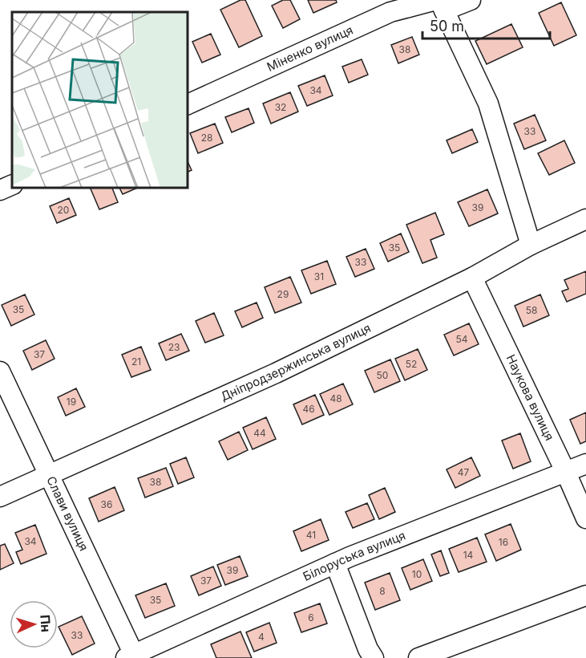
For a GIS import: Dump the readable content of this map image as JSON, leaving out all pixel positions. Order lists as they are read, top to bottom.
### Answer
{
  "streets": {
    "street": [
      "Міненко вулиця",
      "Дніпродзержинська вулиця",
      "Наукова вулиця",
      "Слави вулиця",
      "Білоруська вулиця"
    ]
  },
  "crossings": [
    ["Дніпродзержинська вулиця", "Наукова вулиця"],
    ["Дніпродзержинська вулиця", "Слави вулиця"],
    ["Наукова вулиця", "Білоруська вулиця"],
    ["Слави вулиця", "Білоруська вулиця"]
  ],
  "house_numbers": [
    "38",
    "34",
    "32",
    "33",
    "28",
    "39",
    "20",
    "35",
    "33",
    "31",
    "29",
    "35",
    "58",
    "54",
    "23",
    "37",
    "21",
    "52",
    "50",
    "48",
    "19",
    "46",
    "44",
    "47",
    "38",
    "36",
    "41",
    "34",
    "16",
    "14",
    "39",
    "10",
    "37",
    "8",
    "35",
    "6",
    "33",
    "4"
  ],
  "scale_bar": "50 m",
  "north": "right"
}
